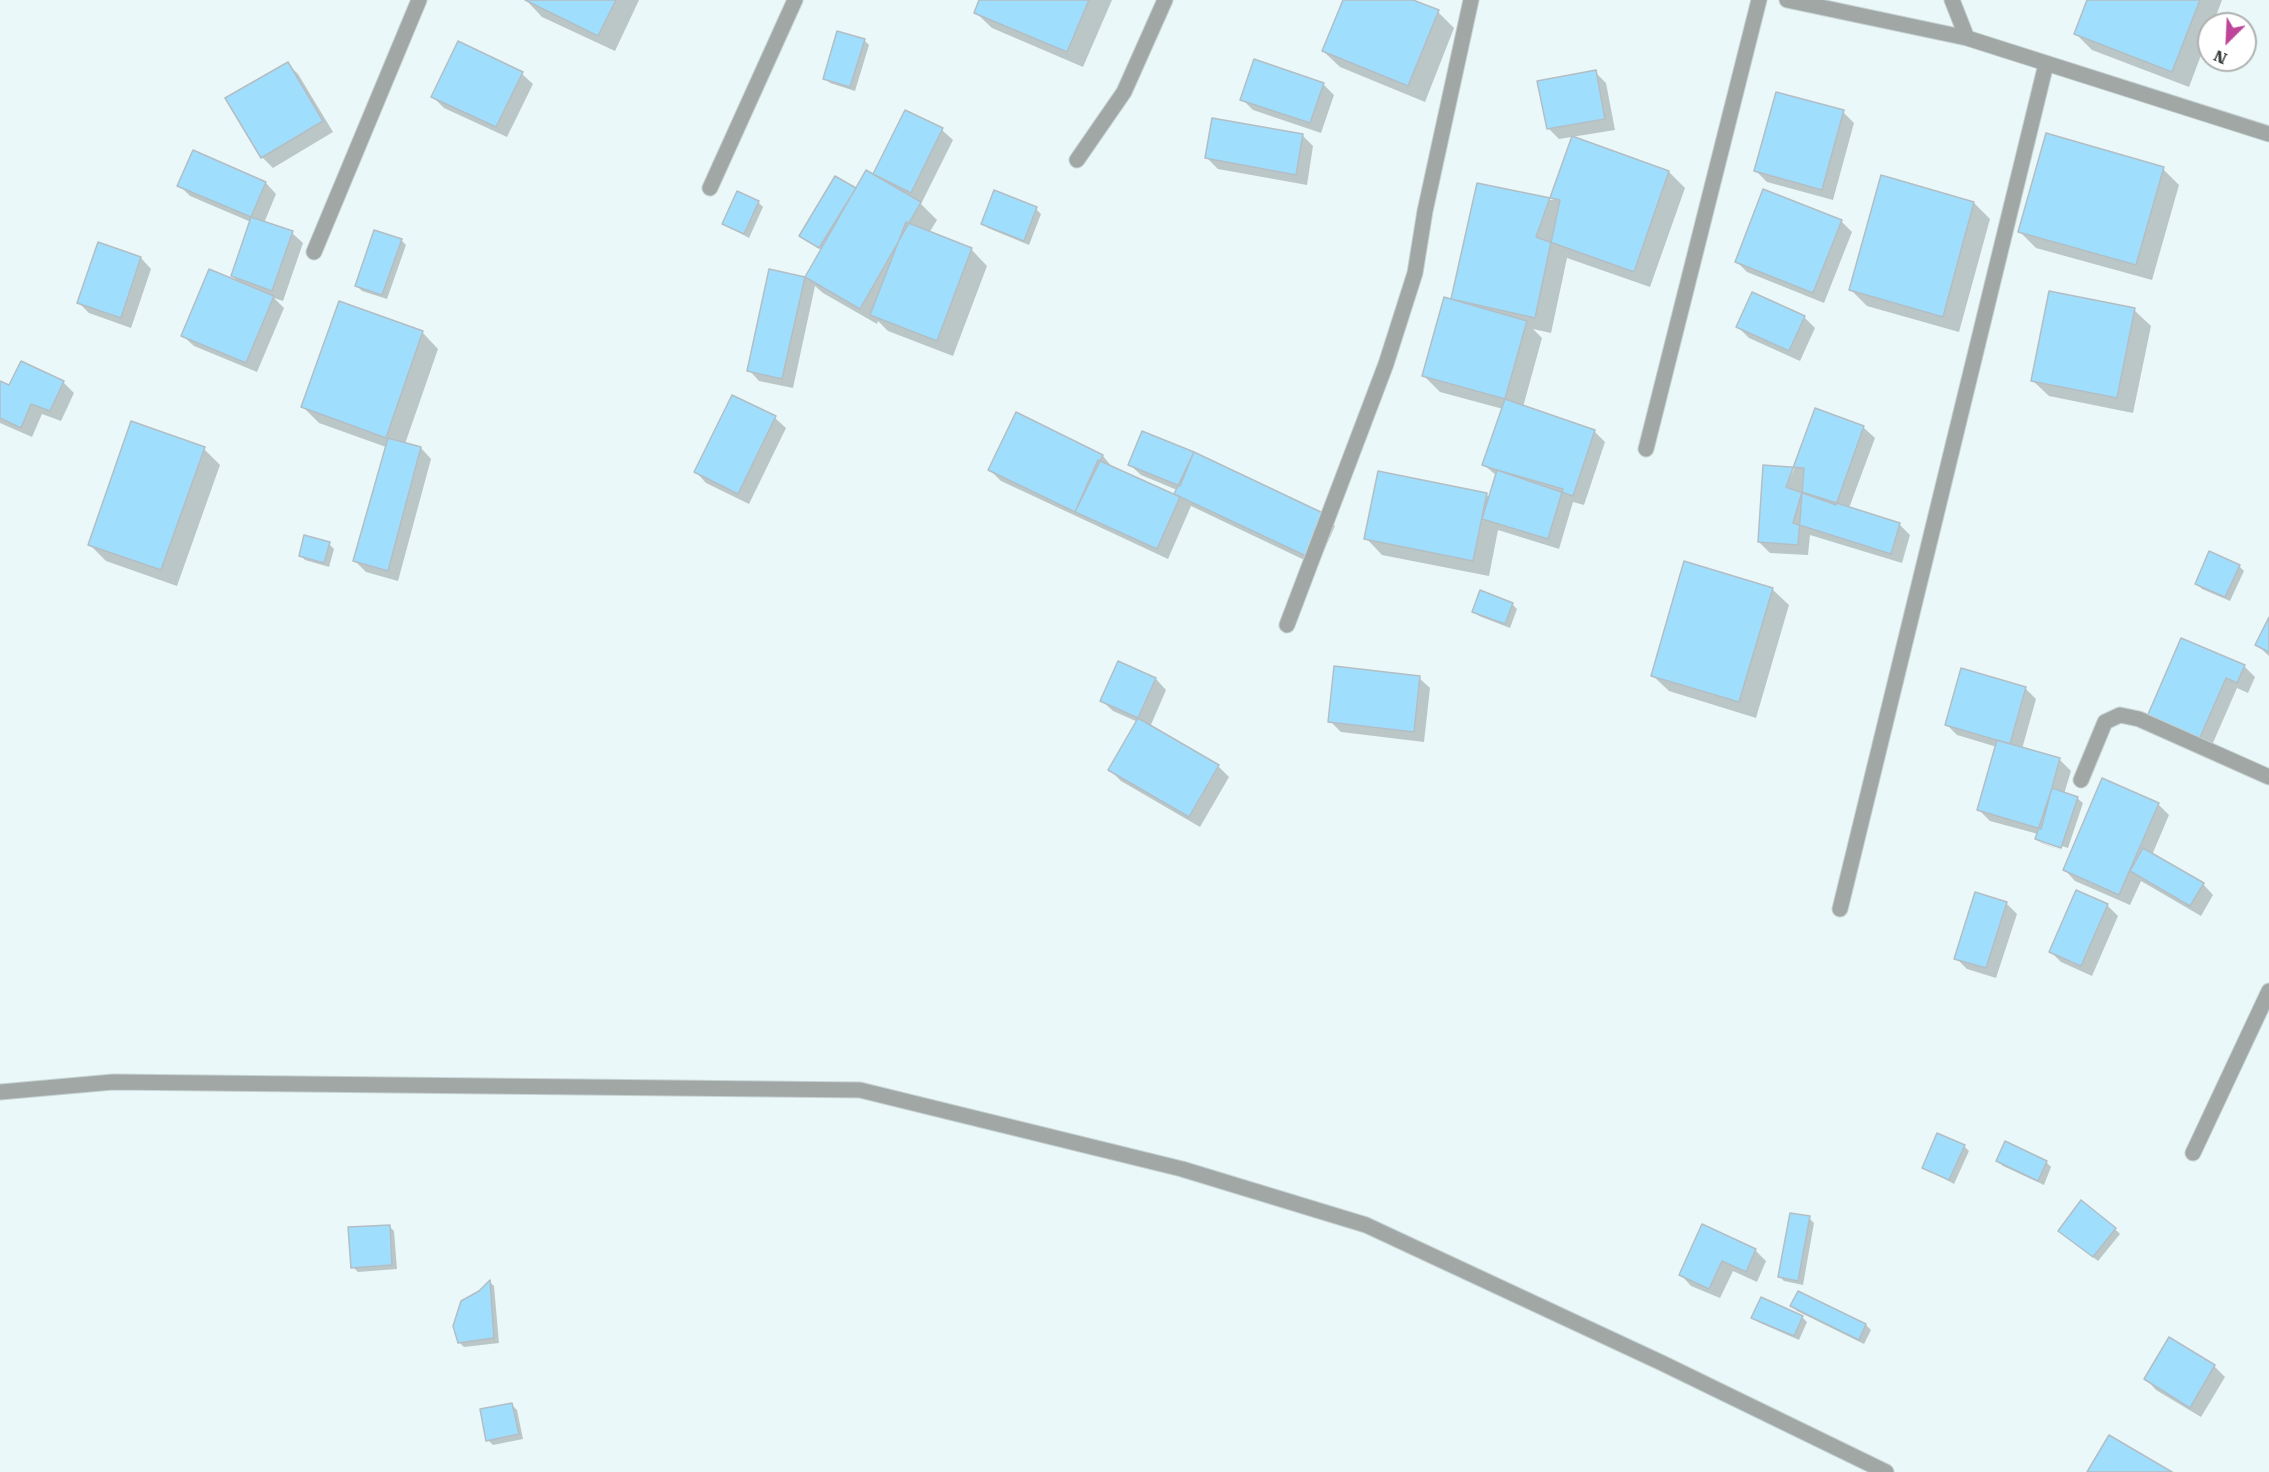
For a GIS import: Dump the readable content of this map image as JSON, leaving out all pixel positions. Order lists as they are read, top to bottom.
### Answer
{
  "north": "bottom left"
}
